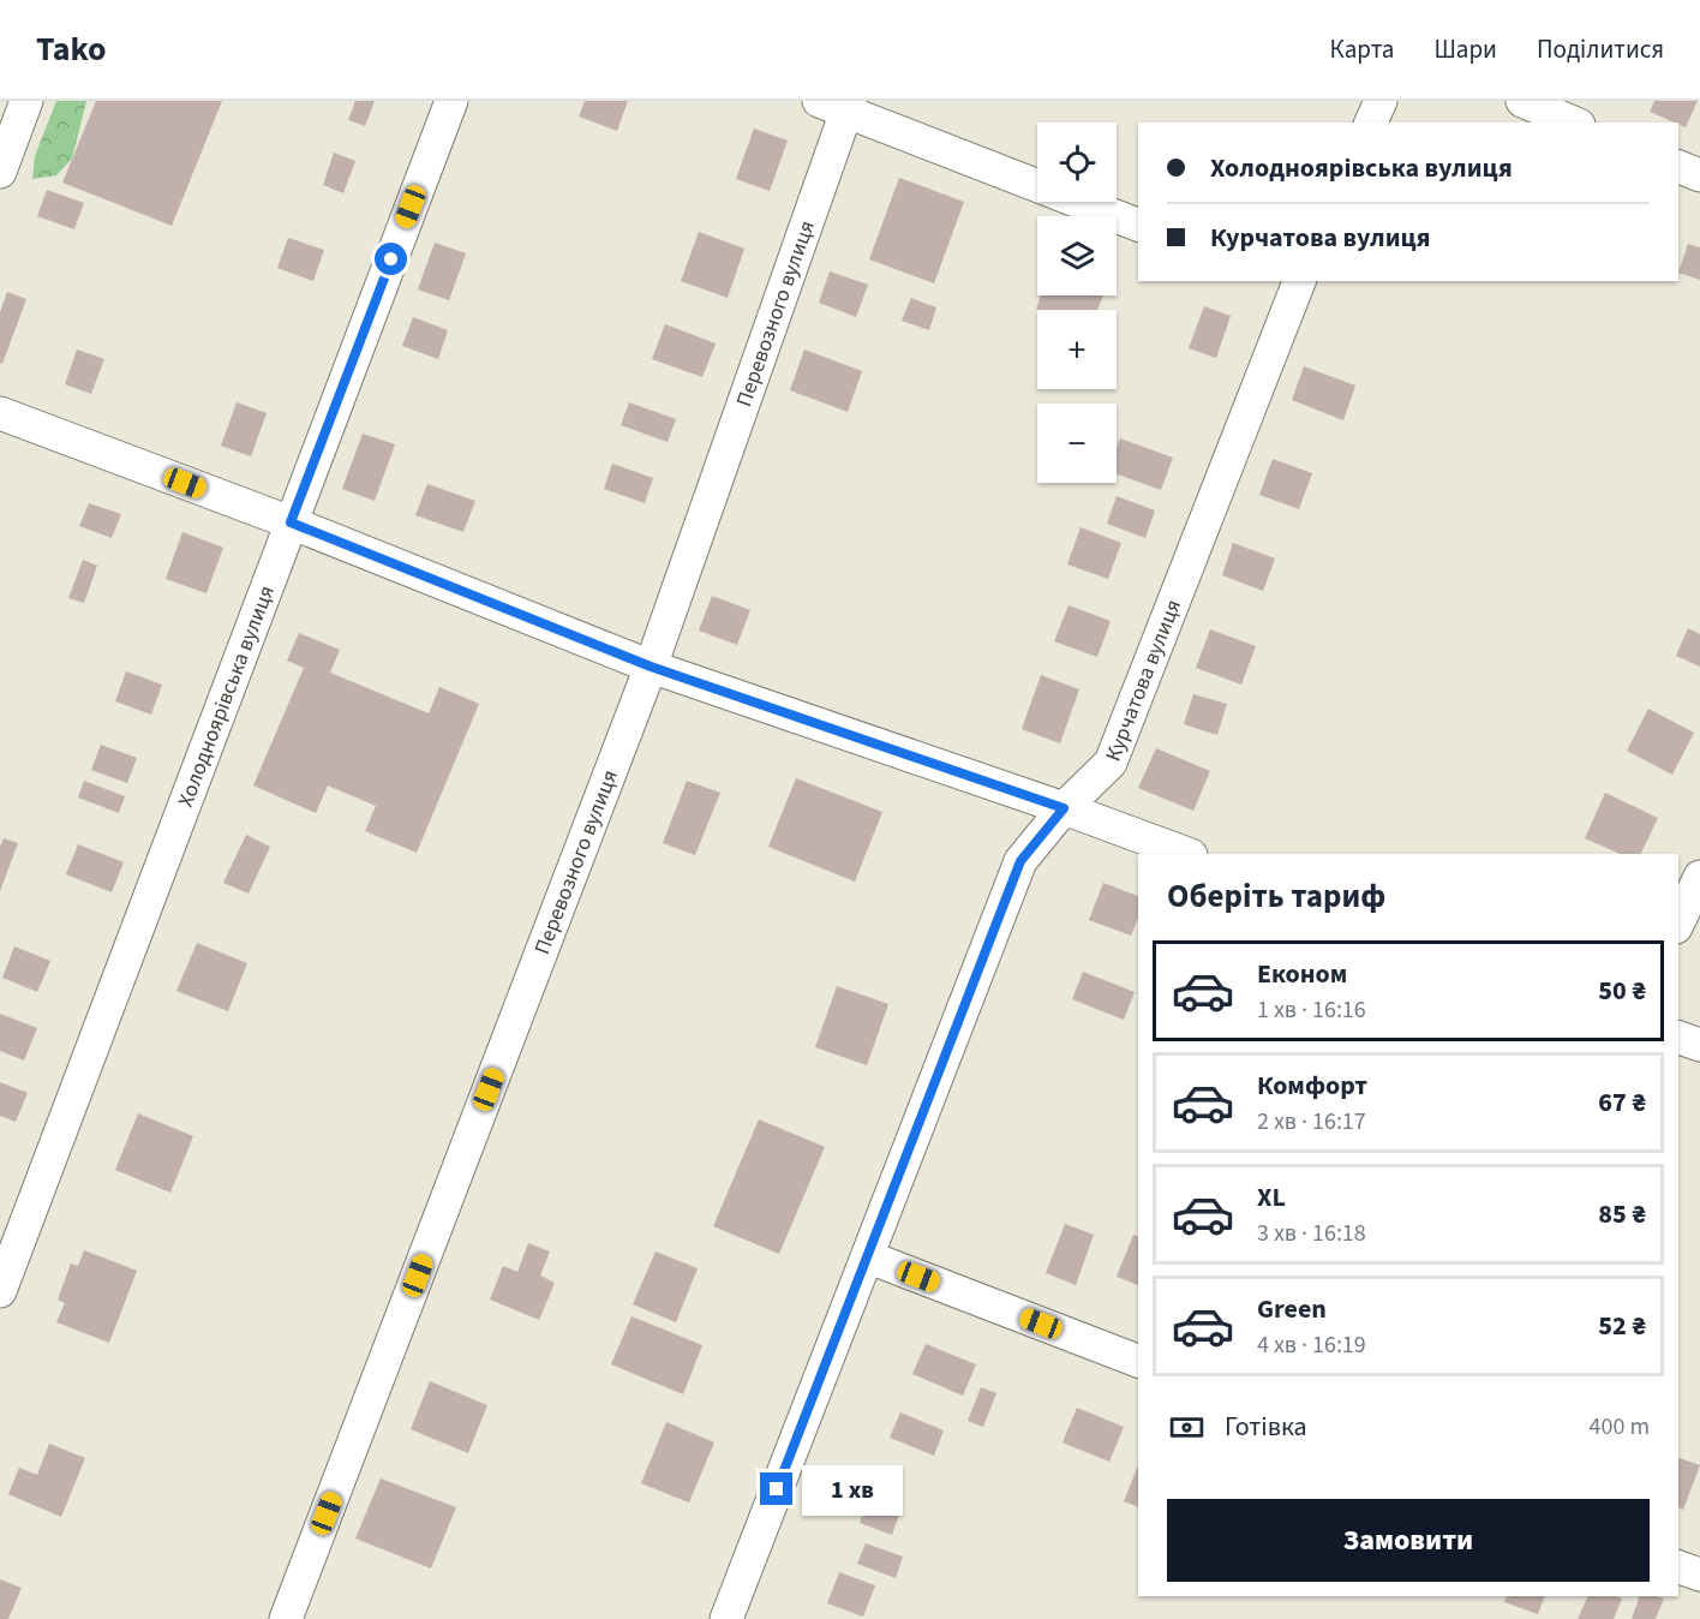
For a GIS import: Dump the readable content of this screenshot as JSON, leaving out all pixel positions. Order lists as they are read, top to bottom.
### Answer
{
  "streets": {
    "street": ["Перевозного вулиця", "Курчатова вулиця", "Холодноярівська вулиця"]
  },
  "page": {
    "header": "Tako",
    "nav": ["Карта", "Шари", "Поділитися"],
    "map_buttons": ["+", "−"],
    "banner": ["Холодноярівська вулиця", "Курчатова вулиця"],
    "heading": "Оберіть тариф",
    "list": [
      {
        "name": "Економ",
        "note": "1 хв · 16:16",
        "value": "50 ₴"
      },
      {
        "name": "Комфорт",
        "note": "2 хв · 16:17",
        "value": "67 ₴"
      },
      {
        "name": "XL",
        "note": "3 хв · 16:18",
        "value": "85 ₴"
      },
      {
        "name": "Green",
        "note": "4 хв · 16:19",
        "value": "52 ₴"
      }
    ],
    "pay": ["Готівка", "400 m"],
    "bubble": "1 хв",
    "buttons": "Замовити"
  }
}
